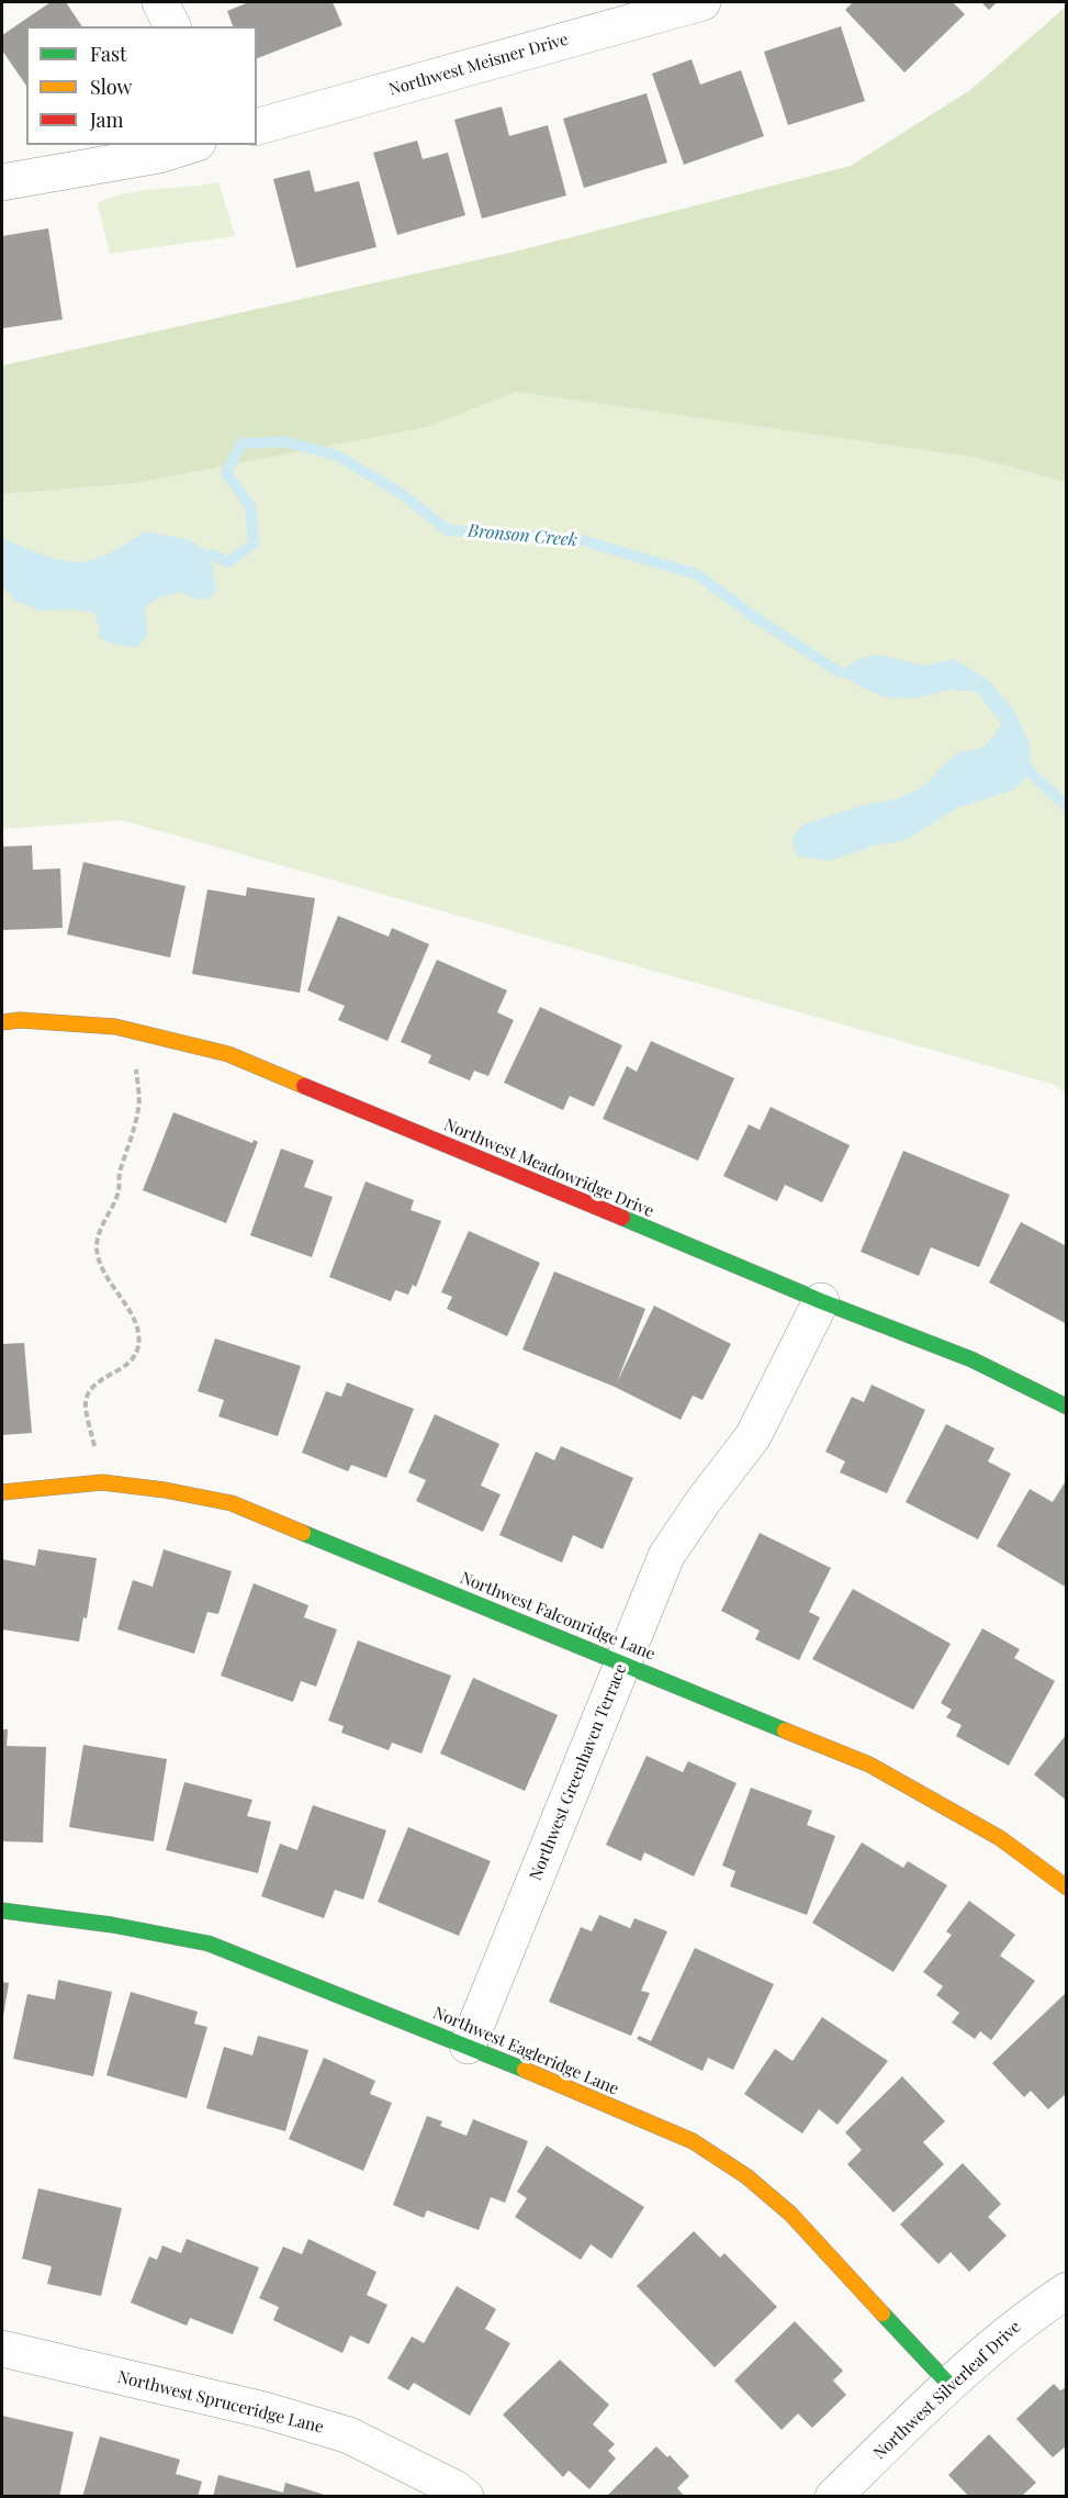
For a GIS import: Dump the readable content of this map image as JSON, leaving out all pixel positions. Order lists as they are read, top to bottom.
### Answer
{
  "streets": {
    "street": [
      "Northwest Meisner Drive",
      "Northwest Meadowridge Drive",
      "Northwest Falconridge Lane",
      "Northwest Greenhaven Terrace",
      "Northwest Eagleridge Lane",
      "Northwest Silverleaf Drive",
      "Northwest Spruceridge Lane"
    ]
  },
  "crossings": [
    ["Northwest Meadowridge Drive", "Northwest Greenhaven Terrace"],
    ["Northwest Falconridge Lane", "Northwest Greenhaven Terrace"],
    ["Northwest Greenhaven Terrace", "Northwest Eagleridge Lane"],
    ["Northwest Eagleridge Lane", "Northwest Silverleaf Drive"]
  ],
  "water": ["Bronson Creek"],
  "legend": ["Fast", "Slow", "Jam"]
}
